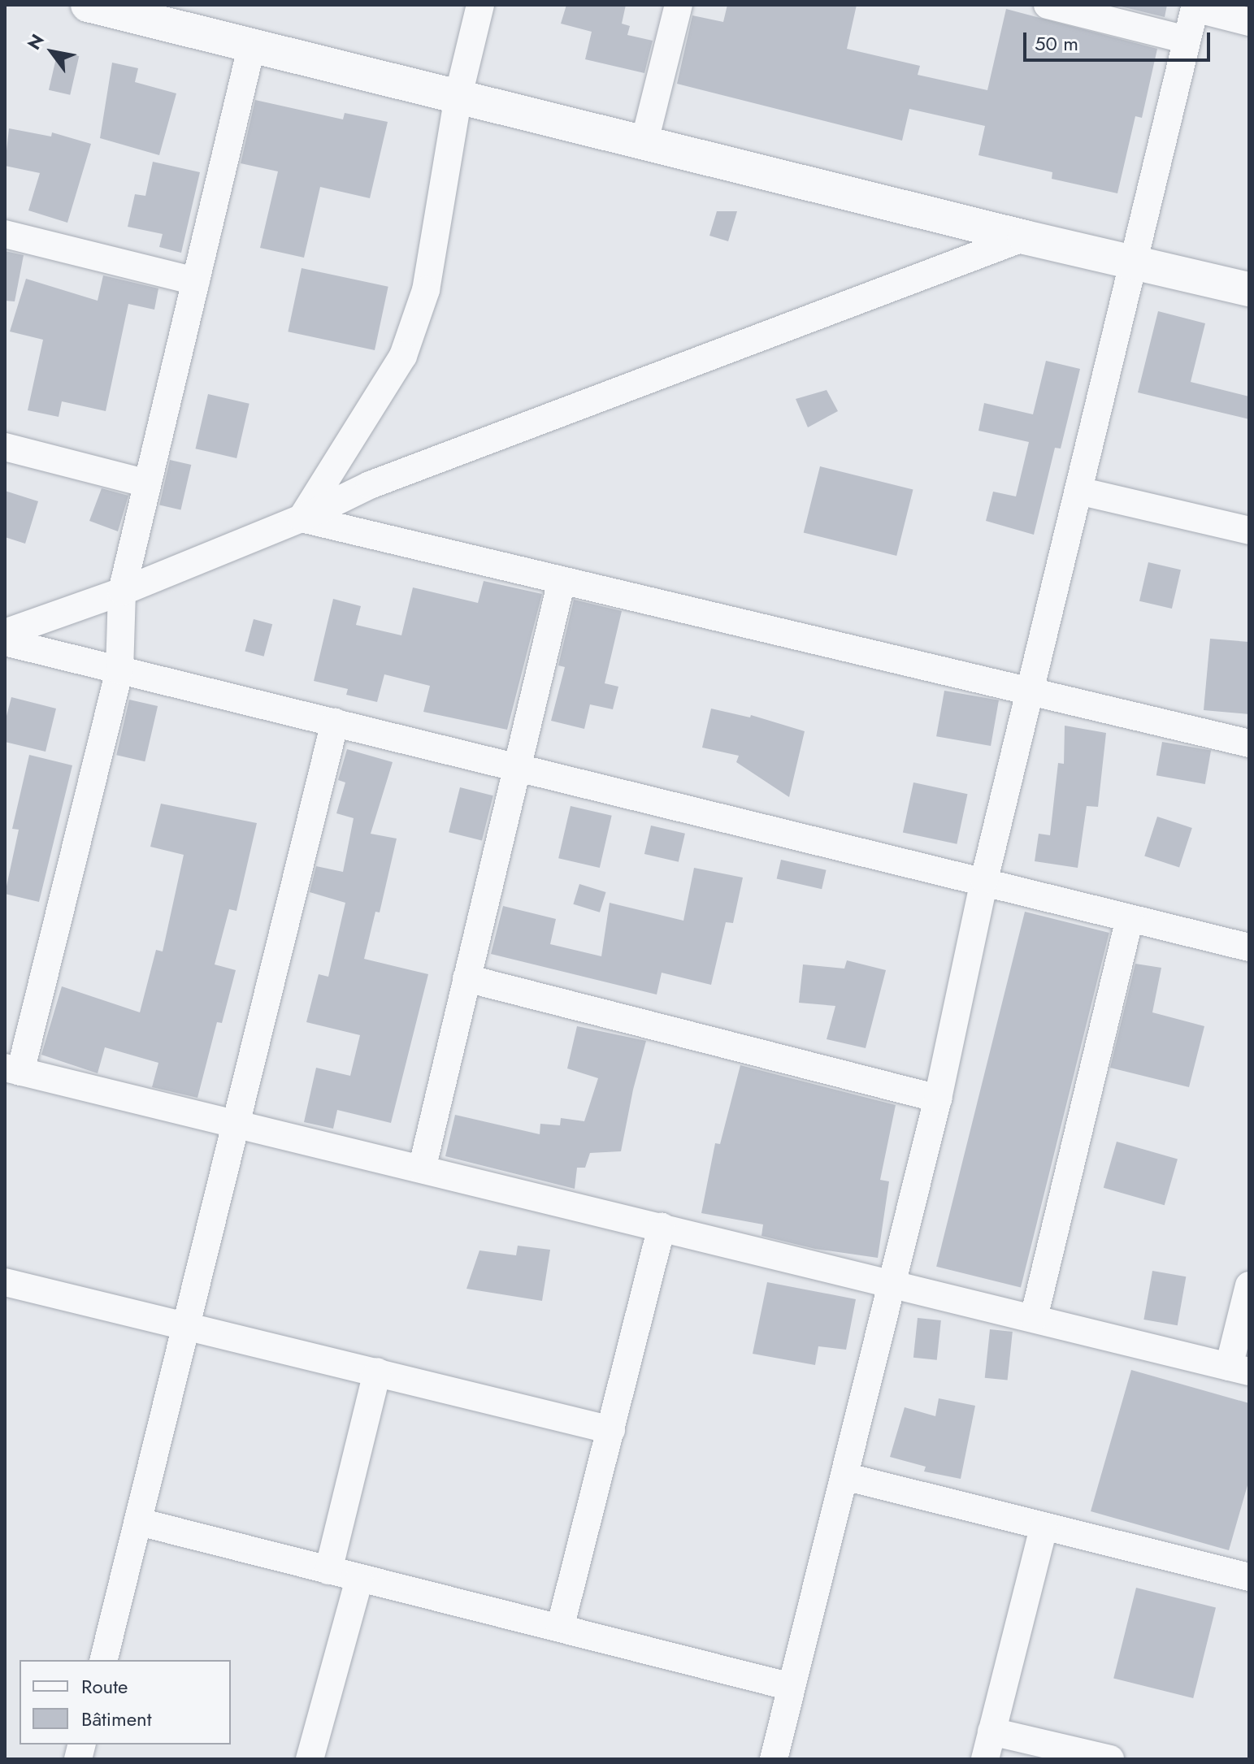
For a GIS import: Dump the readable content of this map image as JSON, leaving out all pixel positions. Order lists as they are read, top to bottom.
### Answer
{
  "legend": ["Route", "Bâtiment"],
  "scale_bar": "50 m",
  "north": "top left"
}
